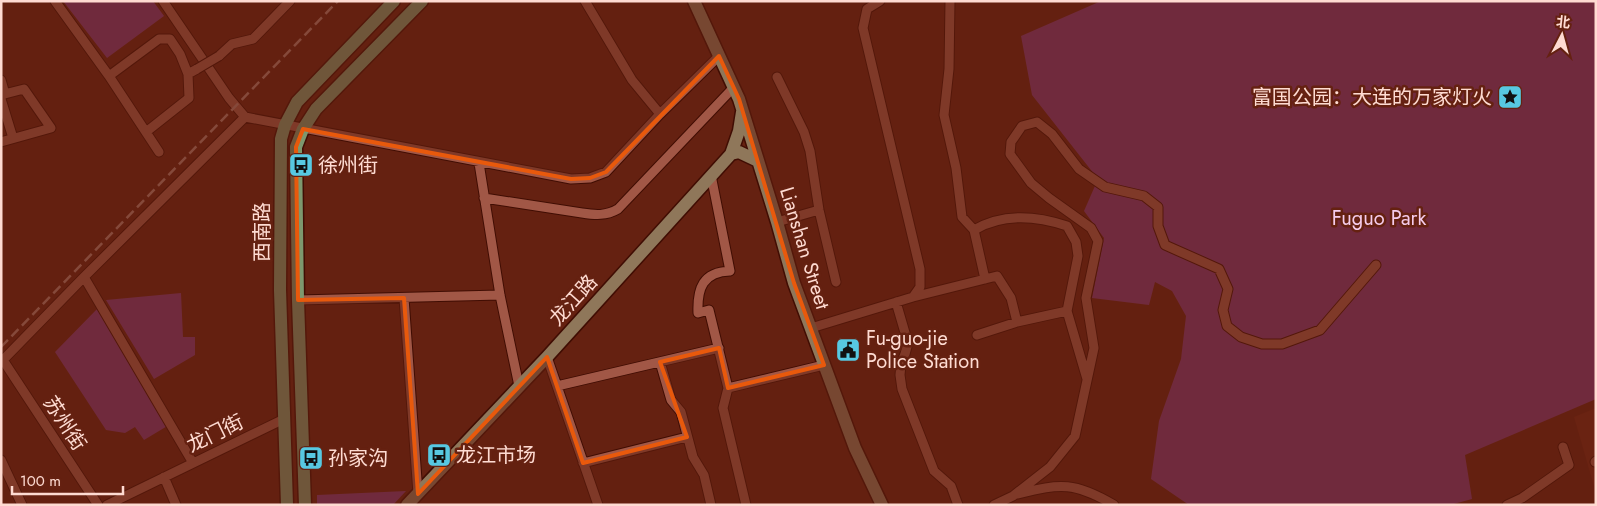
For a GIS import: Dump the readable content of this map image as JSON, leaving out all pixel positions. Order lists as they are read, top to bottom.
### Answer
{
  "streets": {
    "main road": ["西南路"],
    "street": [
      "Lianshan Street",
      "龙江路",
      "苏州街",
      "龙门街"
    ]
  },
  "crossings": [
    ["西南路", "龙门街"],
    ["Lianshan Street", "龙江路"]
  ],
  "parks": ["Fuguo Park"],
  "places": {
    "place": ["富国公园：大连的万家灯火"],
    "bus stop": ["徐州街", "龙江市场", "孙家沟"],
    "public building": ["Fu-guo-jie Police Station"]
  },
  "scale_bar": "100 m",
  "north": "top"
}
